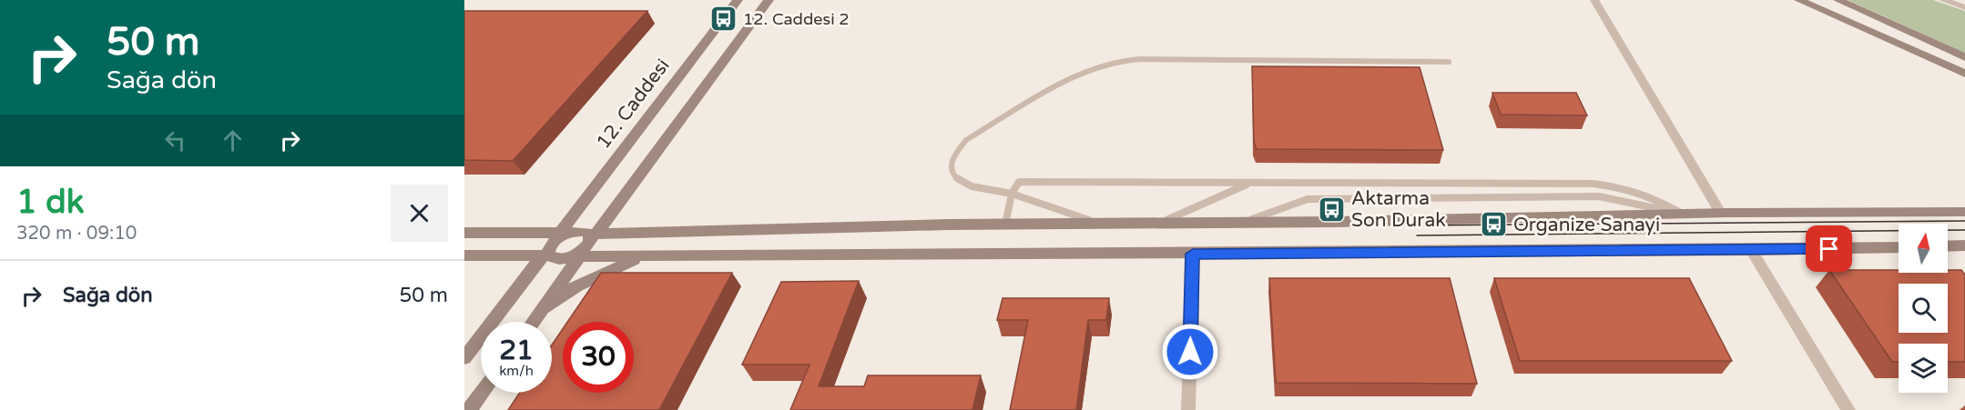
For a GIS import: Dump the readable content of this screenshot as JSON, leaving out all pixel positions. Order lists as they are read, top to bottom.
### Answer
{
  "streets": {
    "main road": ["12. Caddesi"]
  },
  "places": {
    "bus stop": ["12. Caddesi 2", "Aktarma Son Durak", "Organize Sanayi"]
  },
  "north": "top",
  "page": {
    "turn": ["50 m", "Sağa dön"],
    "heading": ["1 dk", "320 m · 09:10"],
    "list": [
      {
        "name": "Sağa dön",
        "value": "50 m"
      }
    ],
    "speed": "21 km/h",
    "limit": "30"
  }
}
